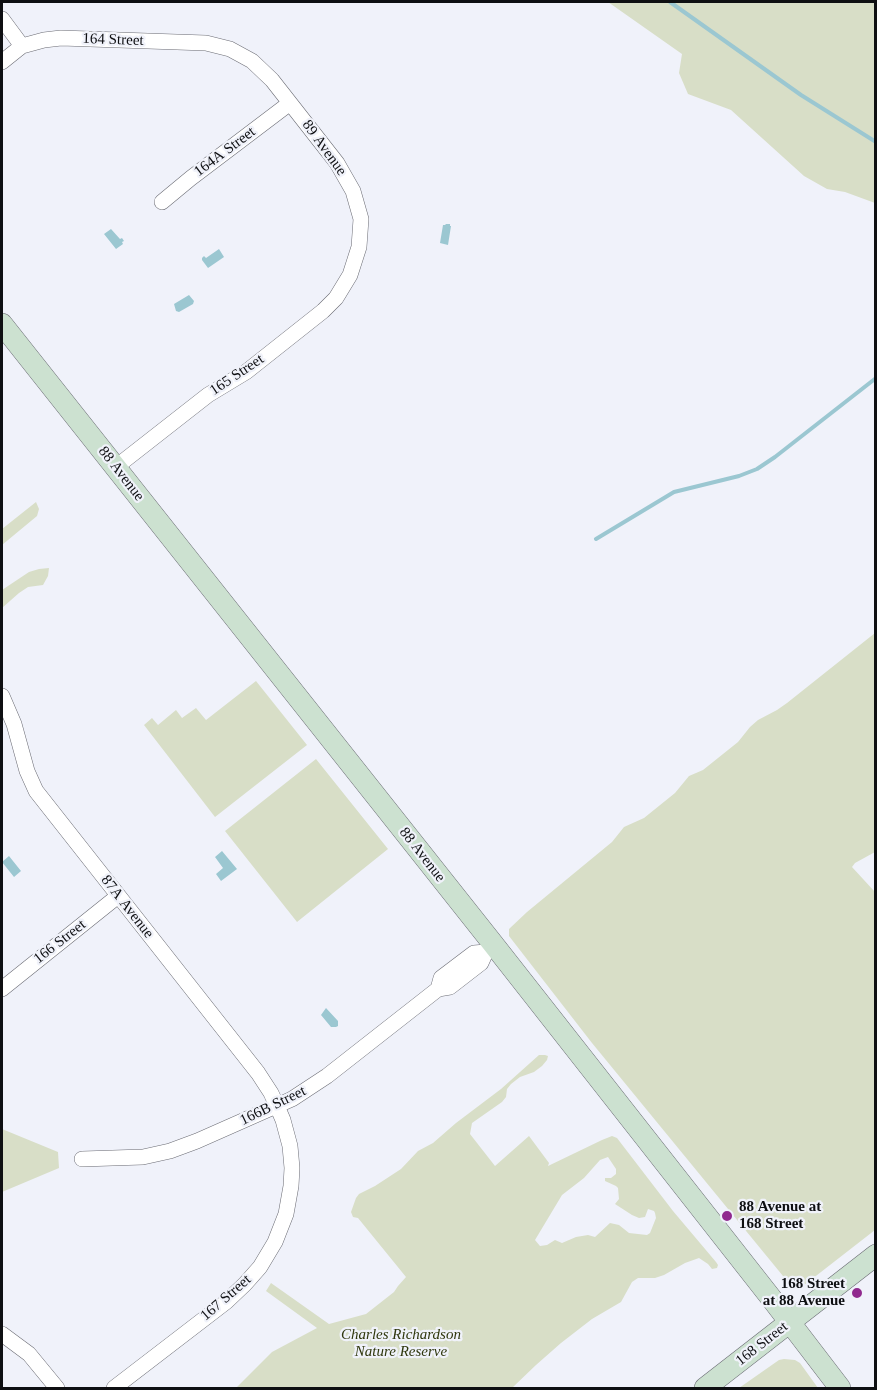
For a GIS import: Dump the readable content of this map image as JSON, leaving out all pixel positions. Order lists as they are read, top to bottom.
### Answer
{
  "streets": {
    "main road": ["88 Avenue", "168 Street"],
    "street": [
      "164 Street",
      "89 Avenue",
      "164A Street",
      "165 Street",
      "87A Avenue",
      "166 Street",
      "166B Street",
      "167 Street"
    ]
  },
  "crossings": [
    ["164 Street", "89 Avenue"],
    ["89 Avenue", "164A Street"],
    ["89 Avenue", "165 Street"],
    ["165 Street", "88 Avenue"],
    ["88 Avenue", "166B Street"],
    ["88 Avenue", "168 Street"],
    ["87A Avenue", "166 Street"],
    ["87A Avenue", "166B Street"],
    ["87A Avenue", "167 Street"],
    ["166B Street", "167 Street"]
  ],
  "parks": ["Charles Richardson Nature Reserve"],
  "places": ["88 Avenue at 168 Street", "168 Street at 88 Avenue"]
}
